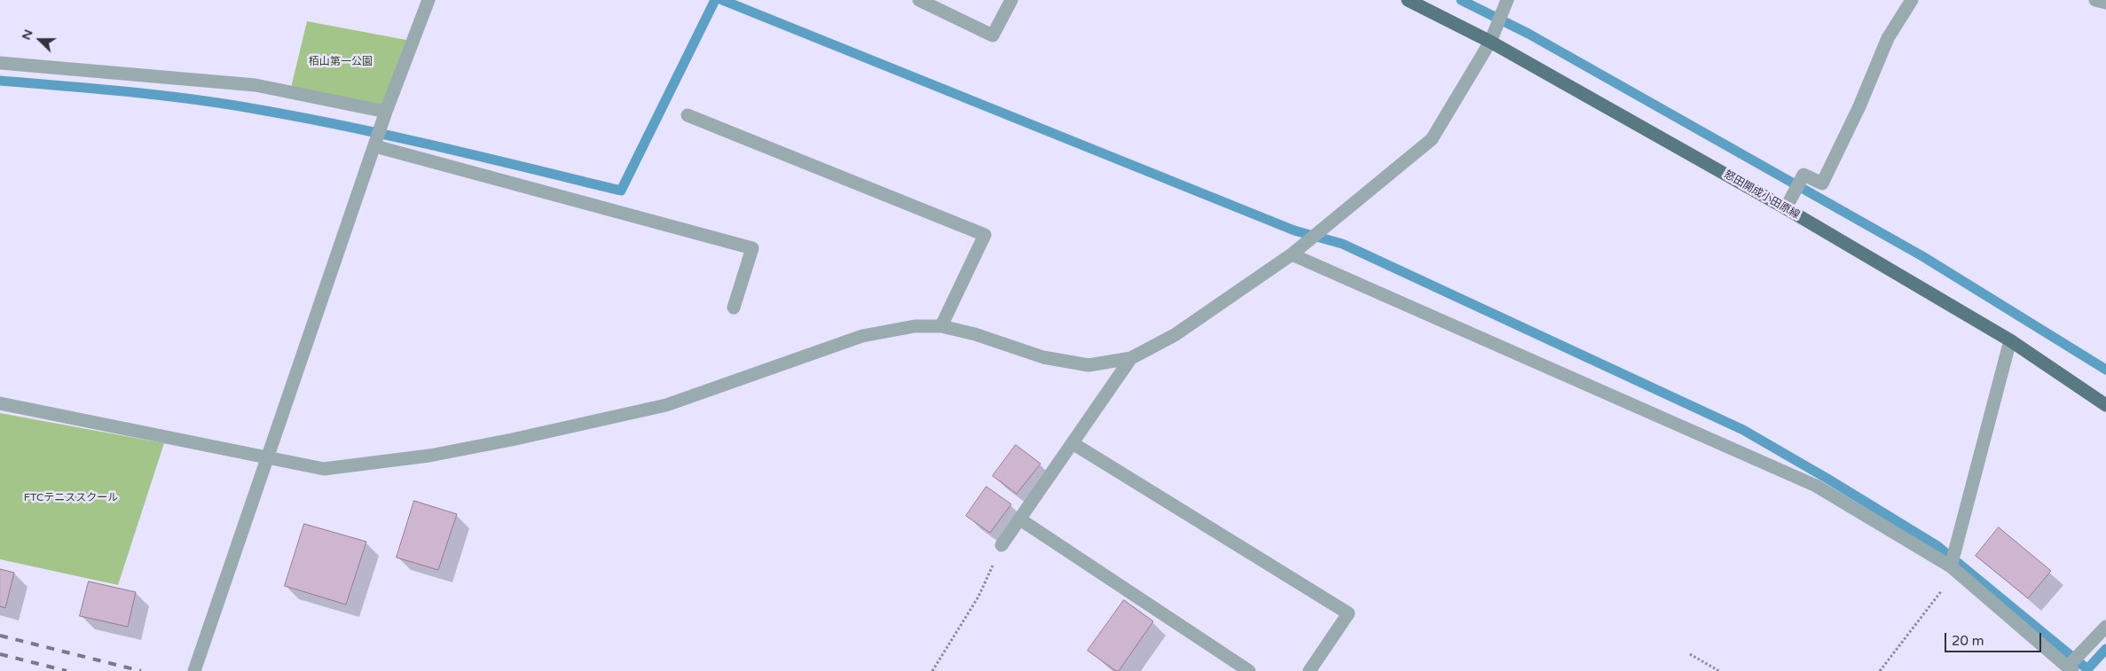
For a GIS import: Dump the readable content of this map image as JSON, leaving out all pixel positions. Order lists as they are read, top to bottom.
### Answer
{
  "streets": {
    "main road": ["怒田開成小田原線"]
  },
  "parks": ["栢山第一公園", "FTCテニススクール"],
  "scale_bar": "20 m",
  "north": "left"
}
